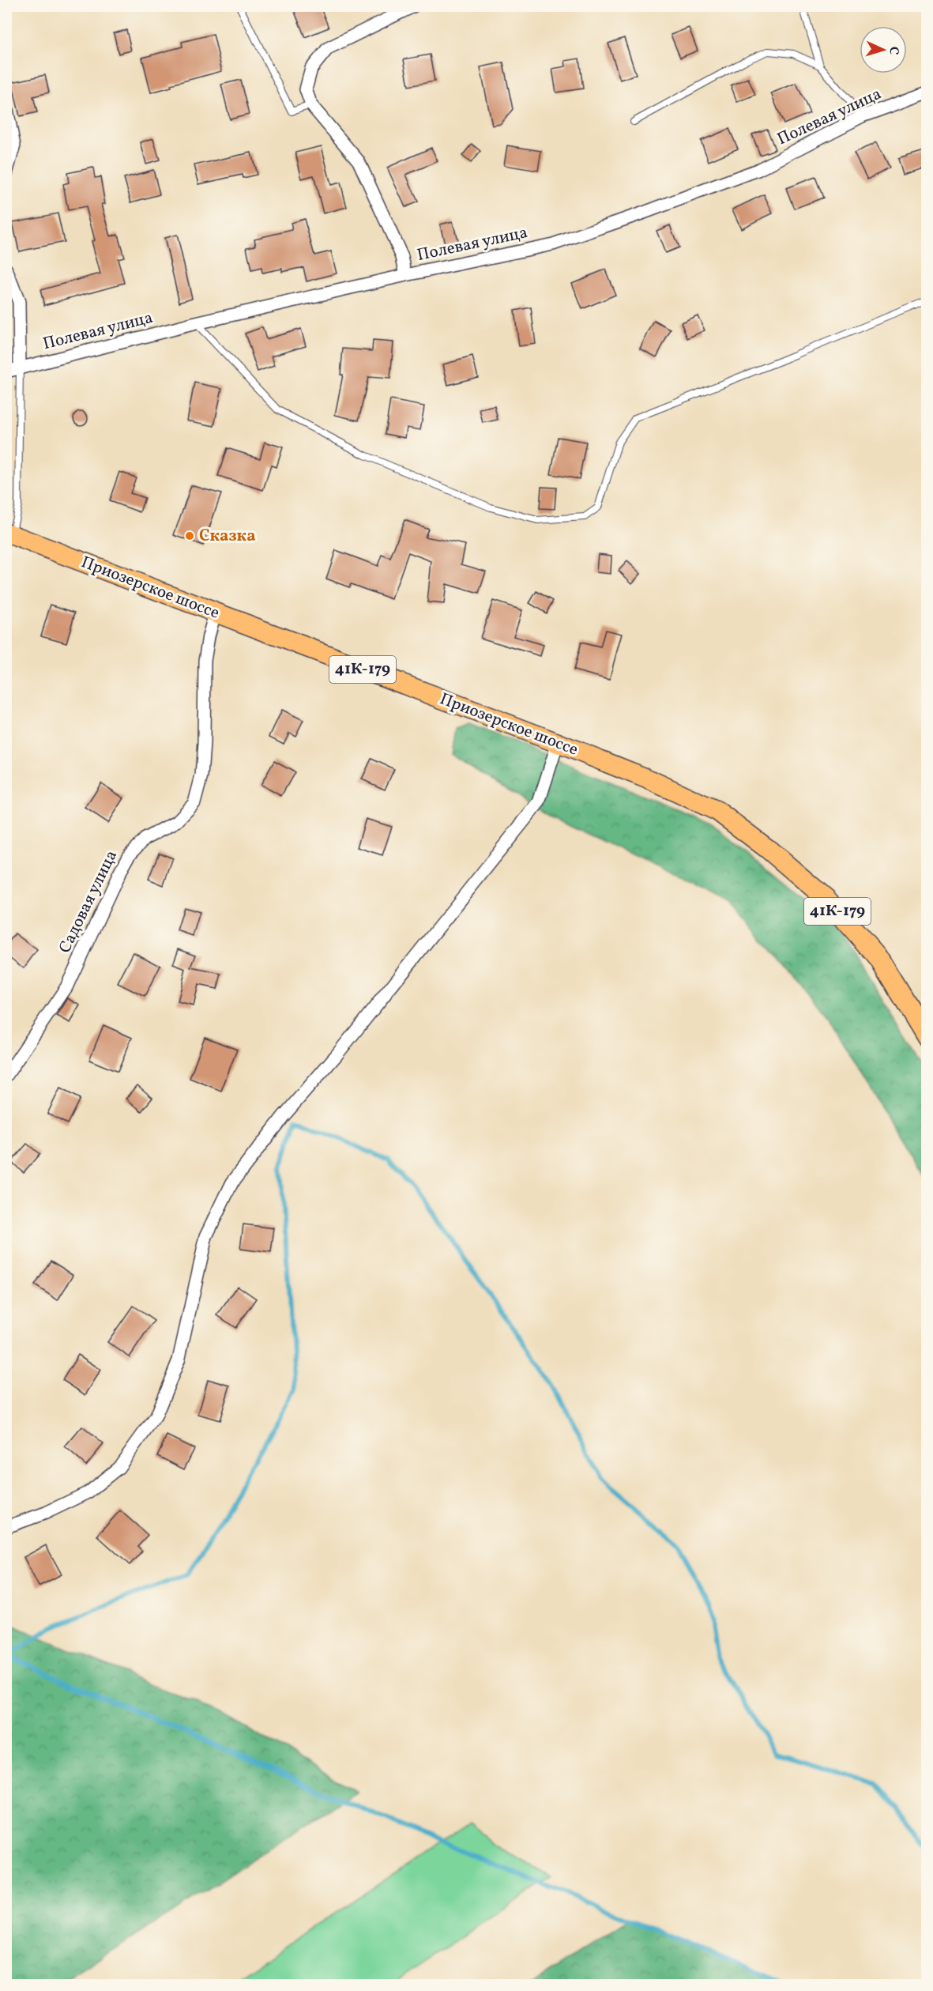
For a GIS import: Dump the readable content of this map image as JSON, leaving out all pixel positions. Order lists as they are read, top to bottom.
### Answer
{
  "streets": {
    "main road": ["Приозерское шоссе", "41К-179"],
    "street": ["Полевая улица", "Садовая улица"]
  },
  "crossings": [
    ["Приозерское шоссе", "Садовая улица"]
  ],
  "places": ["Сказка"],
  "north": "right"
}
